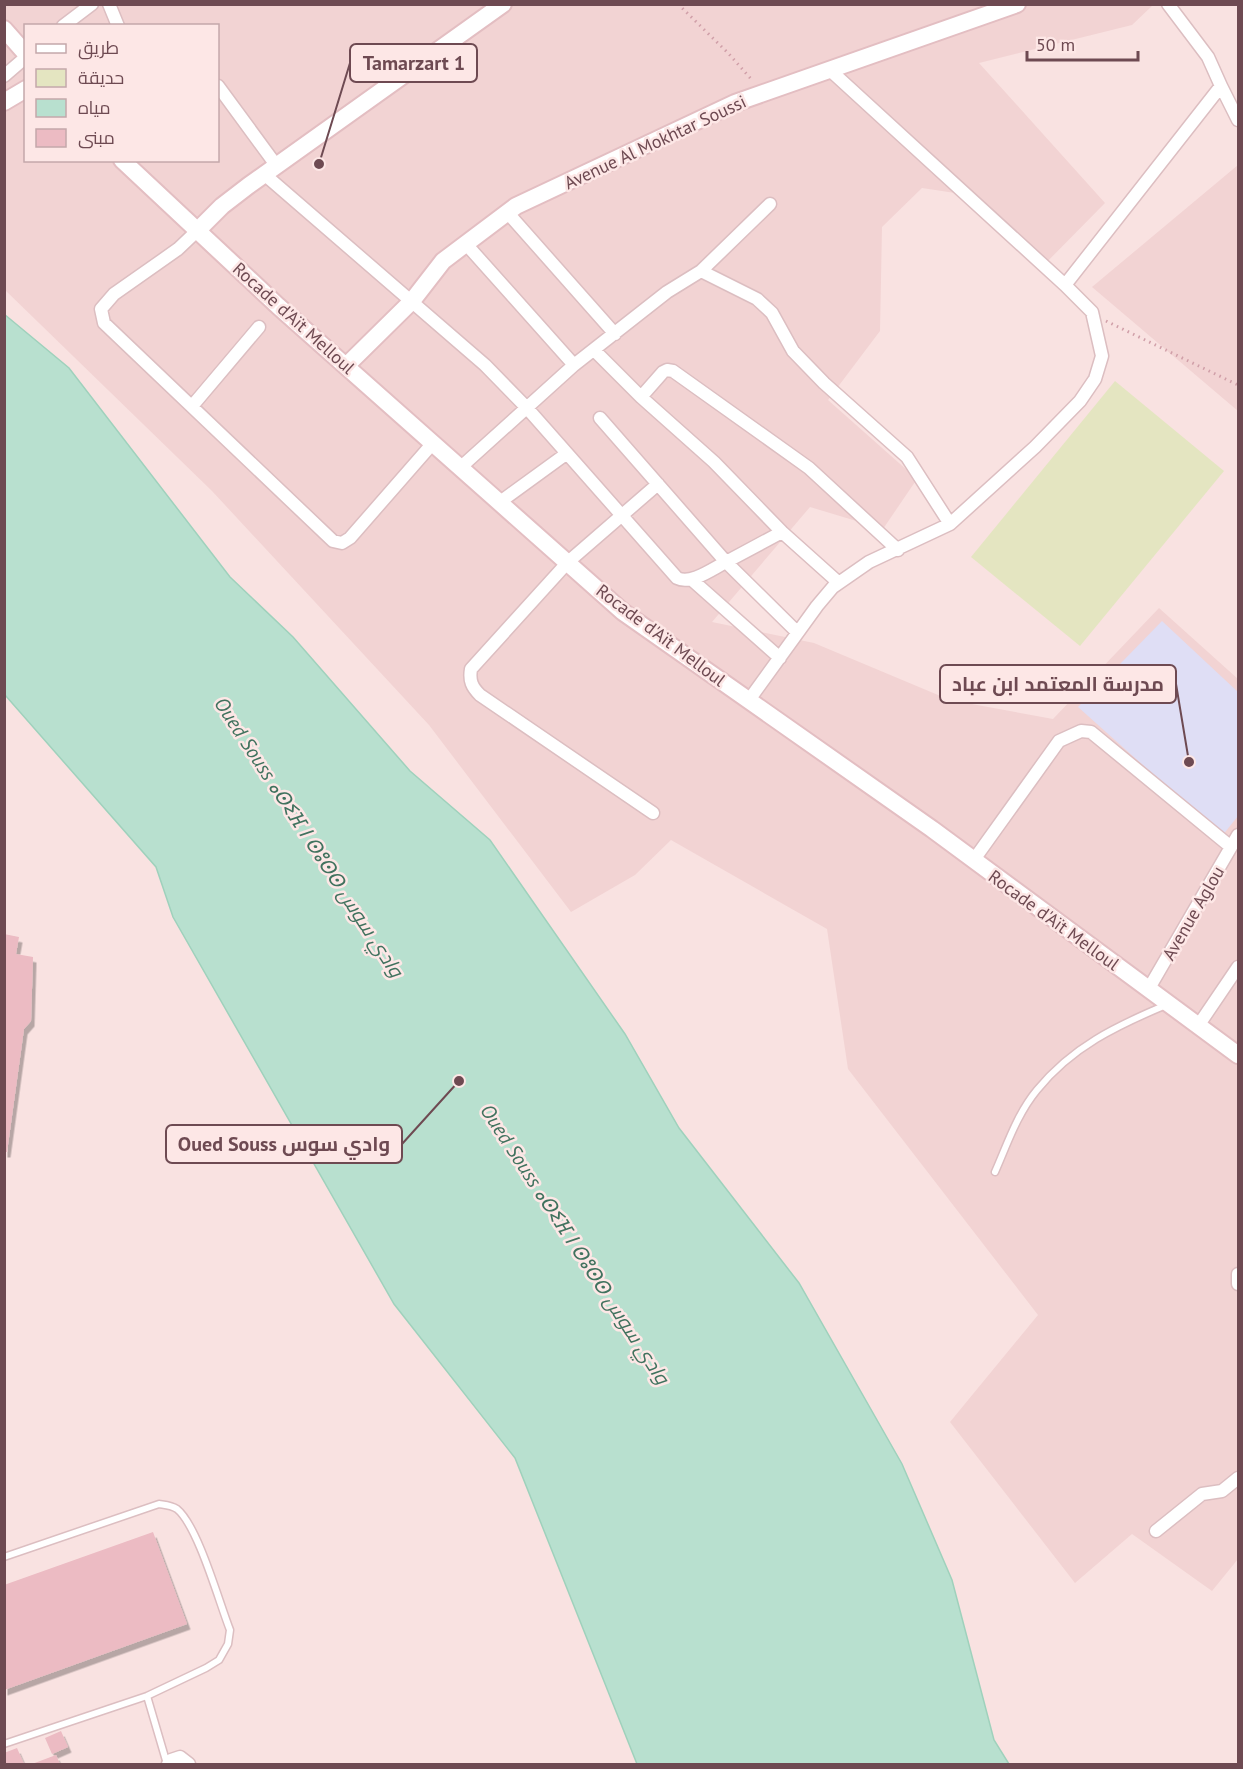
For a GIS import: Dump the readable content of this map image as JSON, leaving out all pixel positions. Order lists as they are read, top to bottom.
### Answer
{
  "streets": {
    "street": ["Avenue Al Mokhtar Soussi", "Rocade d'Aït Melloul", "Avenue Aglou"]
  },
  "crossings": [
    ["Avenue Al Mokhtar Soussi", "Rocade d'Aït Melloul"],
    ["Rocade d'Aït Melloul", "Avenue Aglou"]
  ],
  "water": ["Oued Souss ⴰⵙⵉⴼ ⵏ ⵙⵓⵙⵙ وادي سوس"],
  "places": ["Tamarzart 1", "مدرسة المعتمد ابن عباد", "Oued Souss وادي سوس"],
  "legend": [
    "طريق",
    "حديقة",
    "مياه",
    "مبنى"
  ],
  "scale_bar": "50 m"
}
